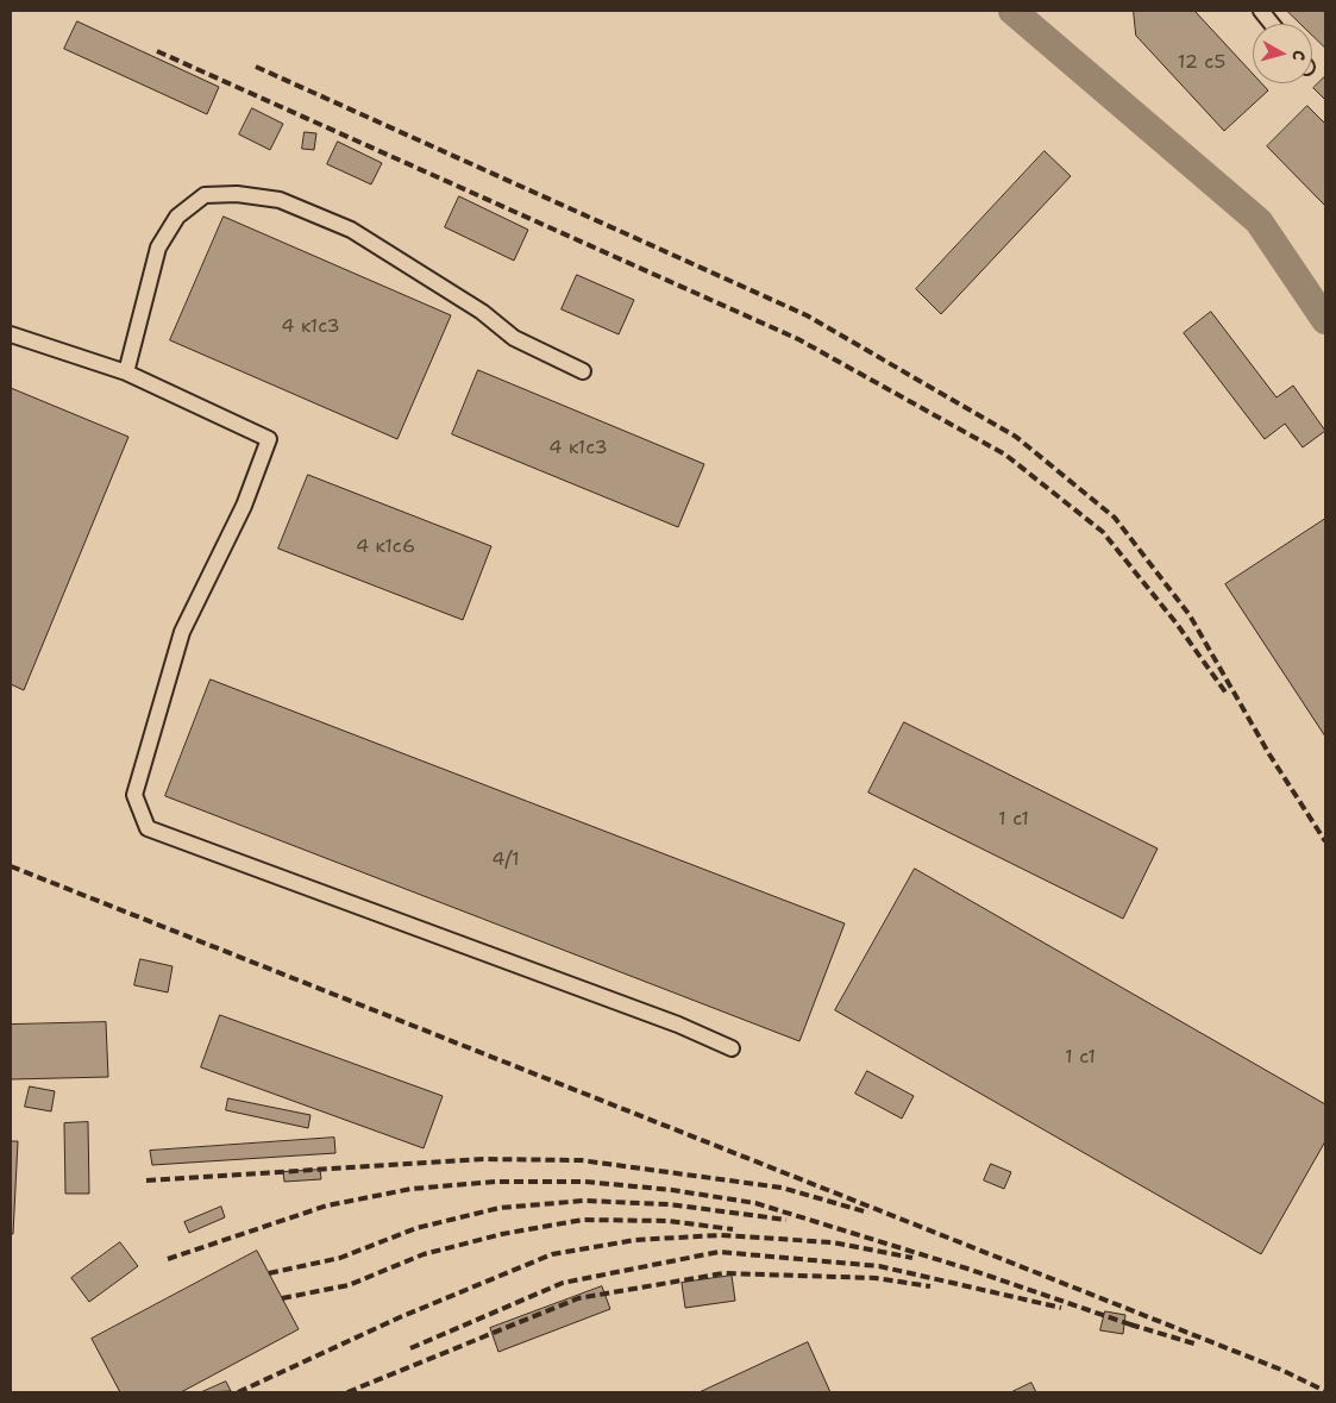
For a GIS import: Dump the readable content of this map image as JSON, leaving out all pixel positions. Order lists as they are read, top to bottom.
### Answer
{
  "house_numbers": [
    "12 с5",
    "4 к1с3",
    "4 к1с3",
    "4 к1с6",
    "1 с1",
    "4/1",
    "1 с1"
  ],
  "north": "right"
}
